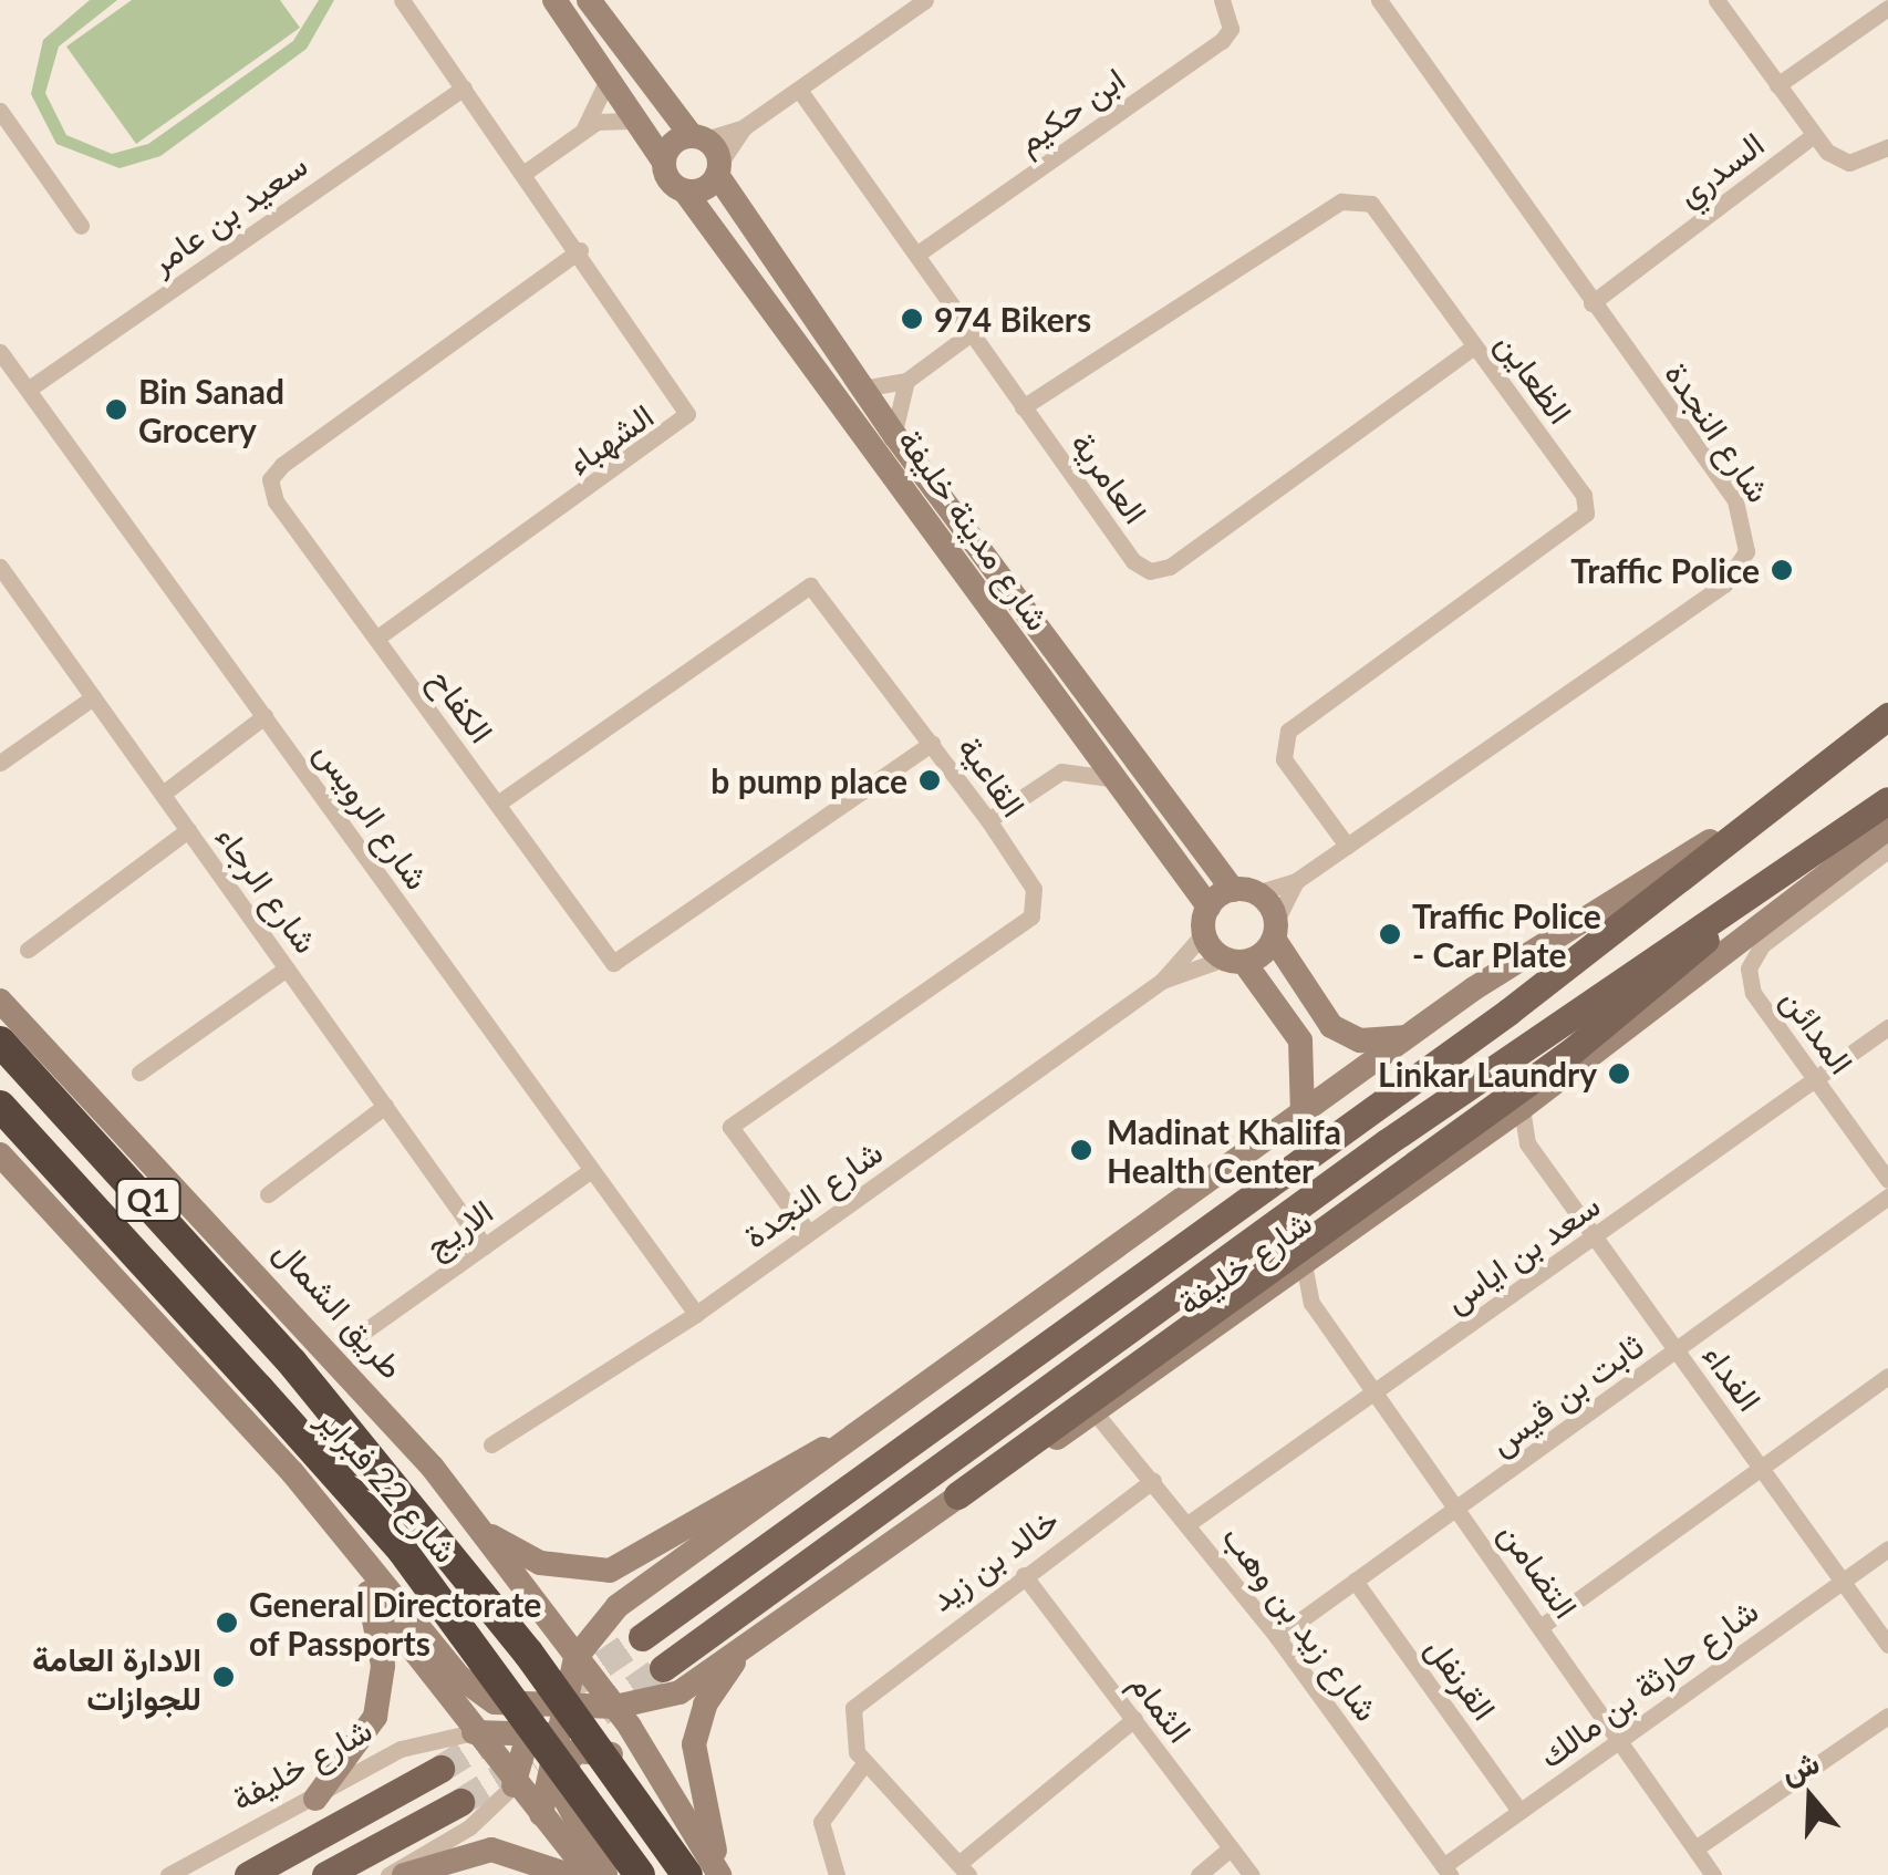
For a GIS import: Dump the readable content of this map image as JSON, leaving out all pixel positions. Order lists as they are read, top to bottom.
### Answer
{
  "streets": {
    "highway": ["Q1", "شارع 22 فبراير"],
    "main road": ["شارع خليفة"],
    "street": [
      "ابن حكيم",
      "السدري",
      "سعيد بن عامر",
      "الظعاين",
      "شارع النجدة",
      "الشهباء",
      "العامرية",
      "شارع مدينة خليفة",
      "الكفاح",
      "القاعية",
      "شارع الرويس",
      "شارع الرجاء",
      "المدائن",
      "الاريج",
      "سعد بن اياس",
      "طريق الشمال",
      "الفداء",
      "ثابت بن قيس",
      "خالد بن زيد",
      "التضامن",
      "شارع زيد بن وهب",
      "القرنفل",
      "شارع حارثة بن مالك",
      "الثمام"
    ]
  },
  "crossings": [
    ["ابن حكيم", "العامرية"],
    ["السدري", "شارع النجدة"],
    ["سعيد بن عامر", "الشهباء"],
    ["سعيد بن عامر", "شارع الرويس"],
    ["الظعاين", "شارع النجدة"],
    ["الظعاين", "العامرية"],
    ["شارع النجدة", "شارع مدينة خليفة"],
    ["شارع النجدة", "القاعية"],
    ["شارع النجدة", "شارع الرويس"],
    ["الشهباء", "الكفاح"],
    ["الكفاح", "القاعية"],
    ["شارع الرويس", "الاريج"],
    ["شارع الرجاء", "الاريج"],
    ["المدائن", "سعد بن اياس"],
    ["سعد بن اياس", "الفداء"],
    ["سعد بن اياس", "التضامن"],
    ["سعد بن اياس", "شارع زيد بن وهب"],
    ["شارع خليفة", "طريق الشمال"],
    ["شارع خليفة", "الفداء"],
    ["شارع خليفة", "التضامن"],
    ["شارع خليفة", "شارع زيد بن وهب"],
    ["الفداء", "ثابت بن قيس"],
    ["الفداء", "شارع حارثة بن مالك"],
    ["ثابت بن قيس", "التضامن"],
    ["ثابت بن قيس", "شارع زيد بن وهب"],
    ["ثابت بن قيس", "القرنفل"],
    ["خالد بن زيد", "شارع زيد بن وهب"],
    ["خالد بن زيد", "الثمام"],
    ["التضامن", "شارع حارثة بن مالك"],
    ["شارع زيد بن وهب", "شارع حارثة بن مالك"],
    ["القرنفل", "شارع حارثة بن مالك"]
  ],
  "places": [
    "974 Bikers",
    "Bin Sanad Grocery",
    "Traffic Police",
    "b pump place",
    "Traffic Police - Car Plate",
    "Linkar Laundry",
    "Madinat Khalifa Health Center",
    "General Directorate of Passports",
    "الادارة العامة للجوازات"
  ],
  "north": "top"
}
